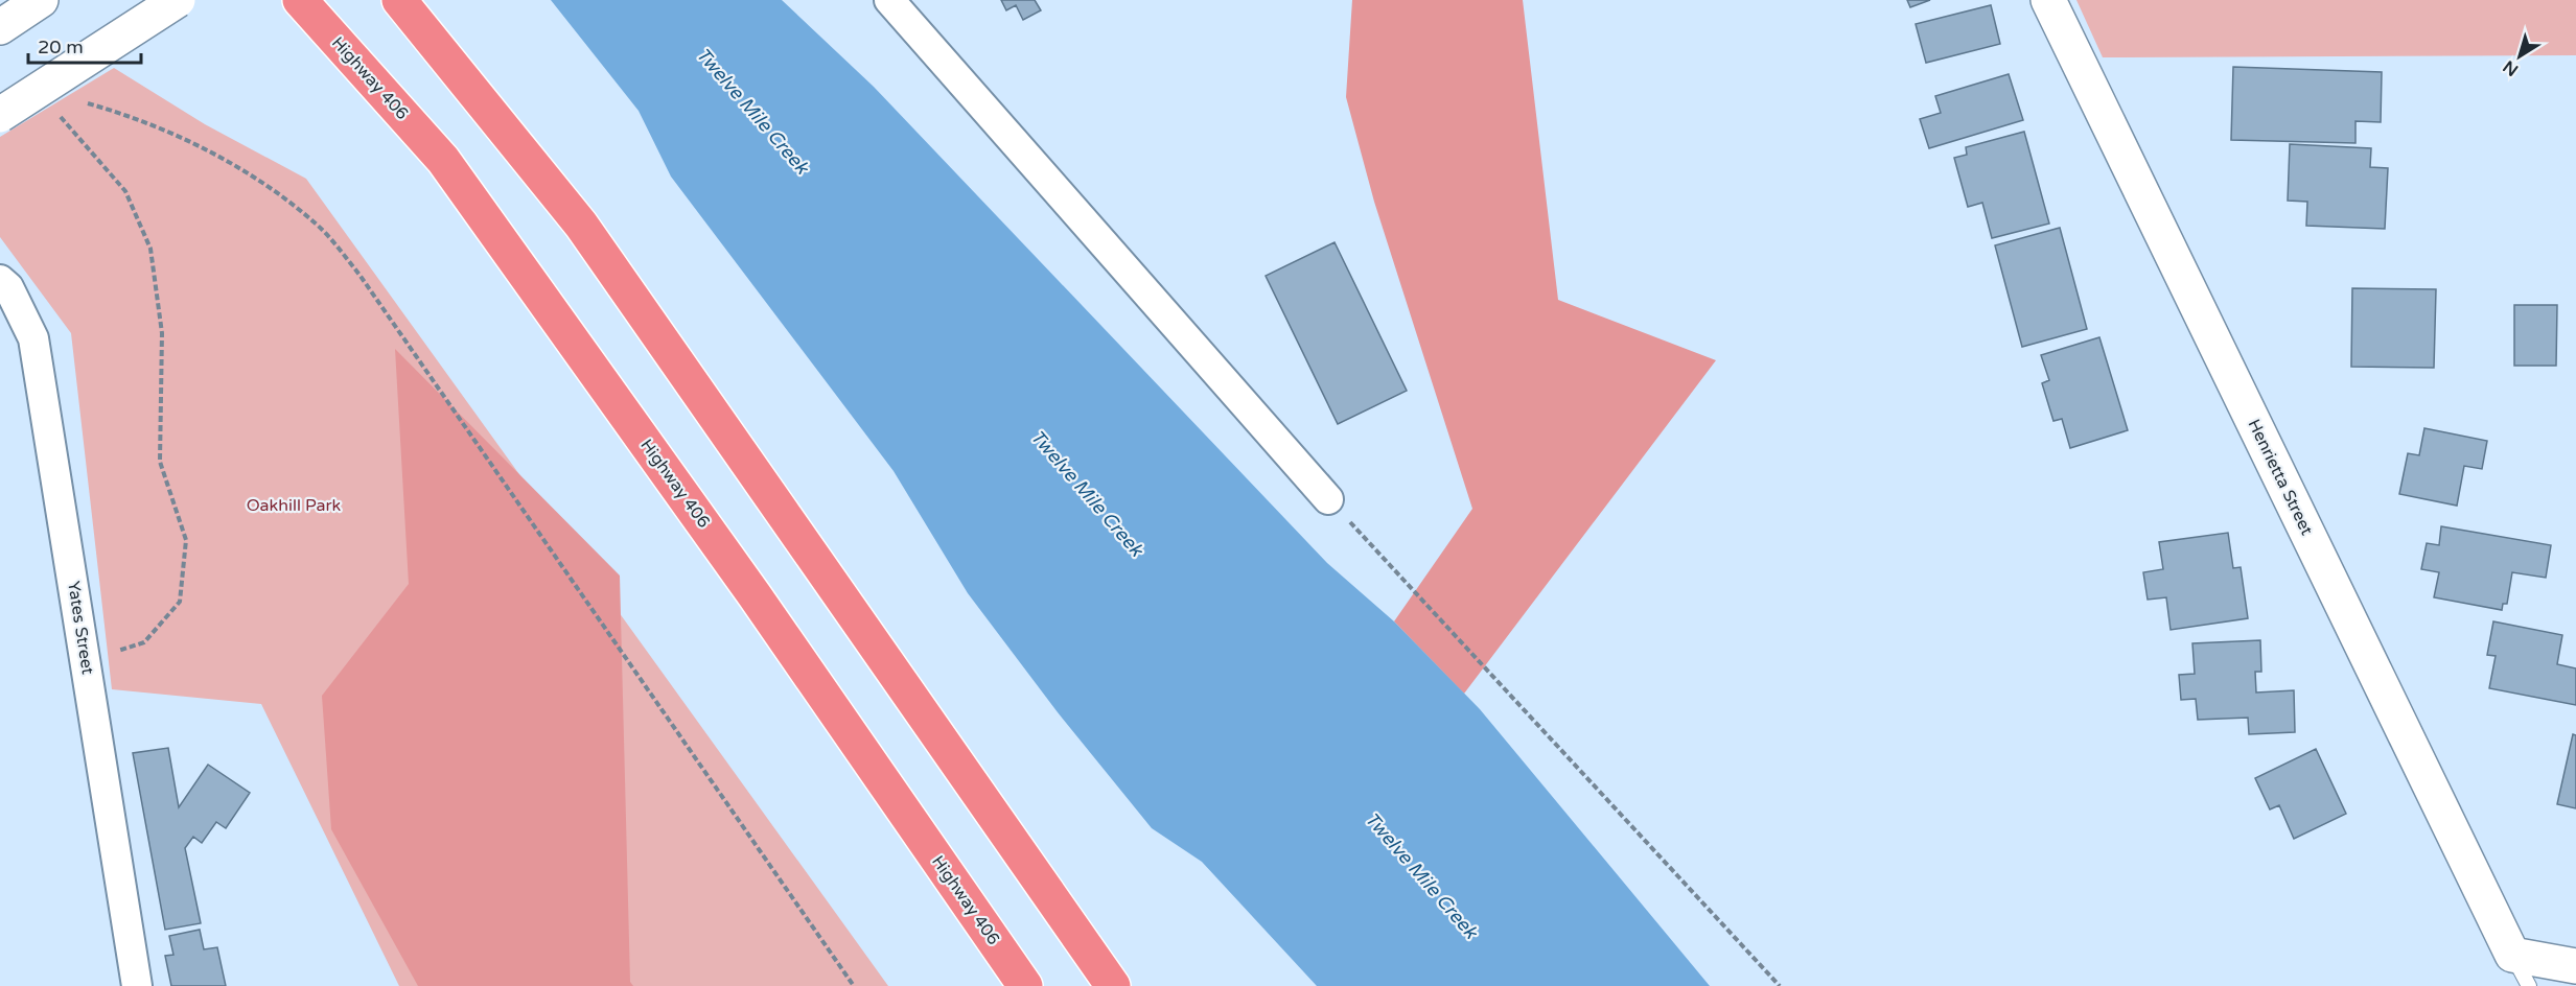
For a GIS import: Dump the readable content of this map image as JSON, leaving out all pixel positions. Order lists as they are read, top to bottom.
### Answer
{
  "streets": {
    "highway": ["Highway 406"],
    "street": ["Henrietta Street", "Yates Street"]
  },
  "water": ["Twelve Mile Creek"],
  "parks": ["Oakhill Park"],
  "scale_bar": "20 m",
  "north": "bottom left"
}
